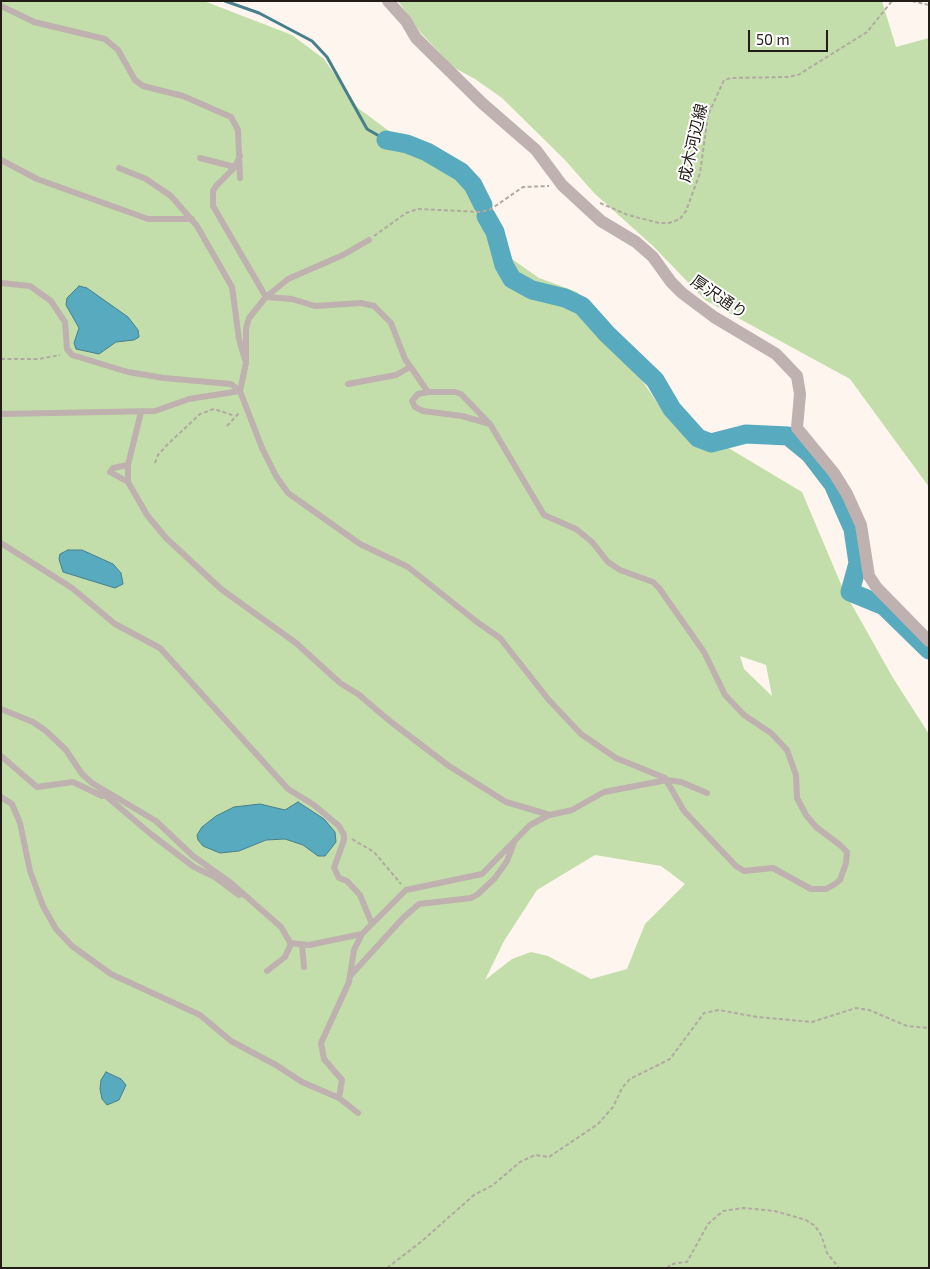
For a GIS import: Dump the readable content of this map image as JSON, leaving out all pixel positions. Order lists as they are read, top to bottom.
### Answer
{
  "streets": {
    "street": ["厚沢通り"],
    "path": ["成木河辺線"]
  },
  "scale_bar": "50 m"
}
